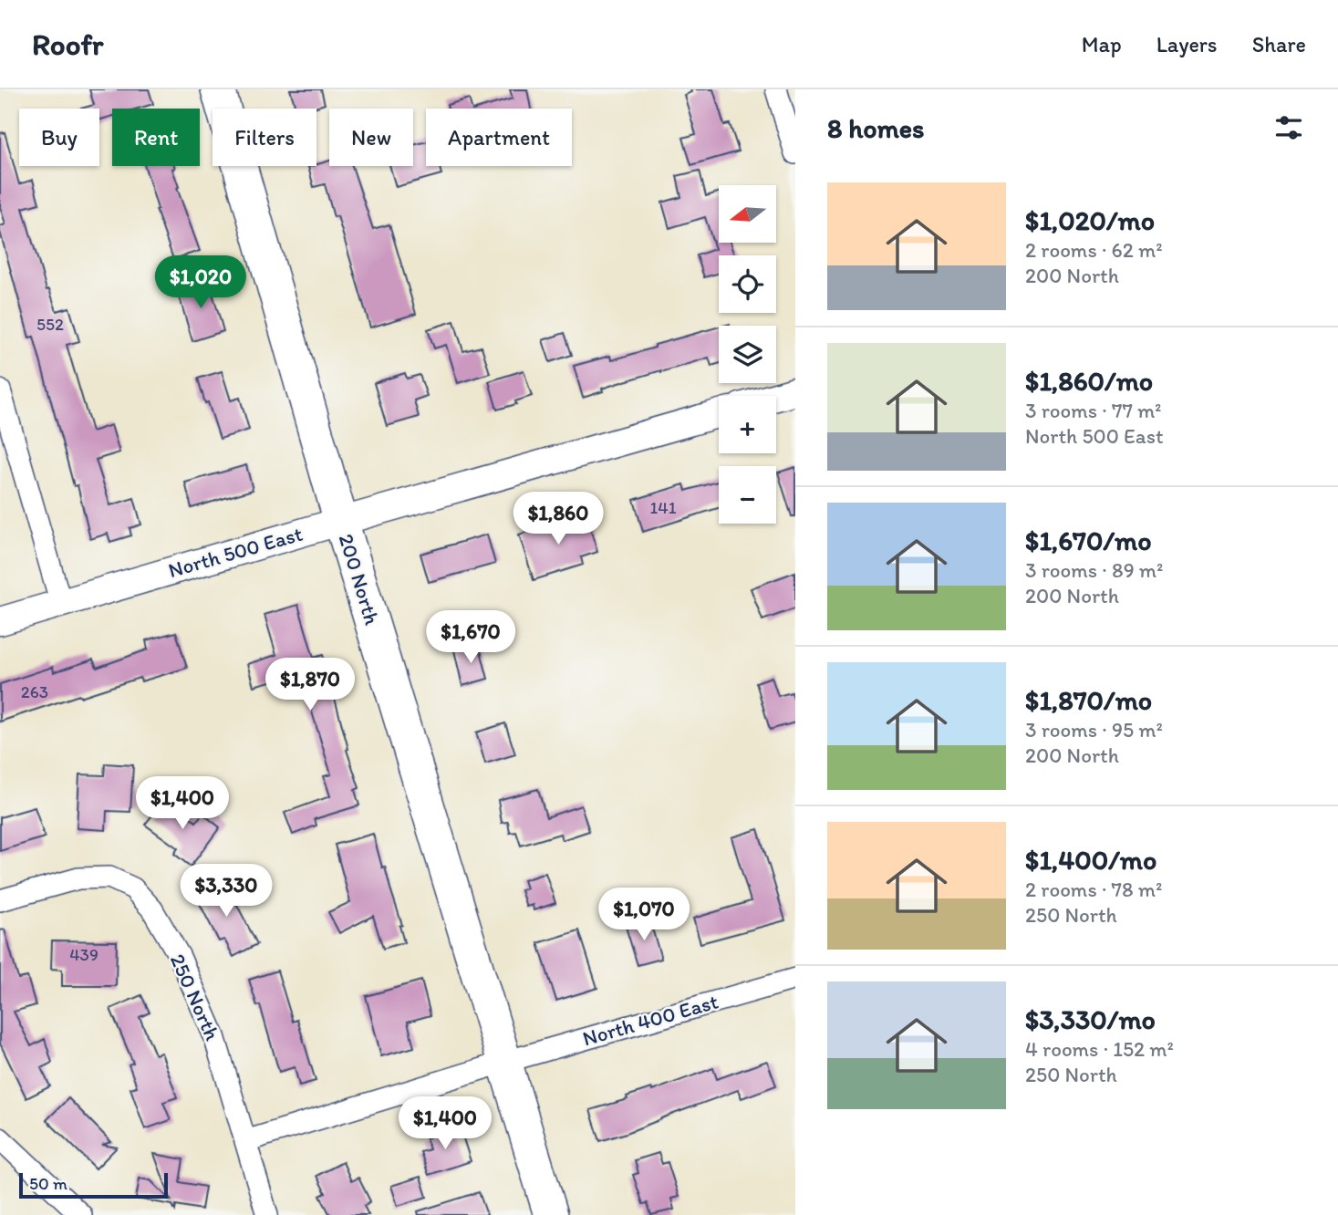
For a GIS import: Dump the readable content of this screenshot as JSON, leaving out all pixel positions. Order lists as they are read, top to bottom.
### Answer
{
  "streets": {
    "main road": ["200 North"],
    "street": ["North 500 East", "250 North", "North 400 East"]
  },
  "crossings": [
    ["North 500 East", "200 North"],
    ["200 North", "North 400 East"],
    ["250 North", "North 400 East"]
  ],
  "house_numbers": [
    "552",
    "141",
    "263",
    "439"
  ],
  "scale_bar": "50 m",
  "north": "left",
  "page": {
    "header": "Roofr",
    "nav": ["Map", "Layers", "Share"],
    "heading": "8 homes",
    "chip": [
      "Buy",
      "Rent",
      "Filters",
      "New",
      "Apartment"
    ],
    "list": [
      {
        "name": "$1,020/mo",
        "note": "2 rooms · 62 m² · 200 North"
      },
      {
        "name": "$1,860/mo",
        "note": "3 rooms · 77 m² · North 500 East"
      },
      {
        "name": "$1,670/mo",
        "note": "3 rooms · 89 m² · 200 North"
      },
      {
        "name": "$1,870/mo",
        "note": "3 rooms · 95 m² · 200 North"
      },
      {
        "name": "$1,400/mo",
        "note": "2 rooms · 78 m² · 250 North"
      },
      {
        "name": "$3,330/mo",
        "note": "4 rooms · 152 m² · 250 North"
      }
    ],
    "map_buttons": ["+", "−"],
    "price": [
      "$1,020",
      "$1,860",
      "$1,670",
      "$1,870",
      "$1,400",
      "$3,330",
      "$1,070",
      "$1,400"
    ],
    "scale": "50 m"
  }
}
